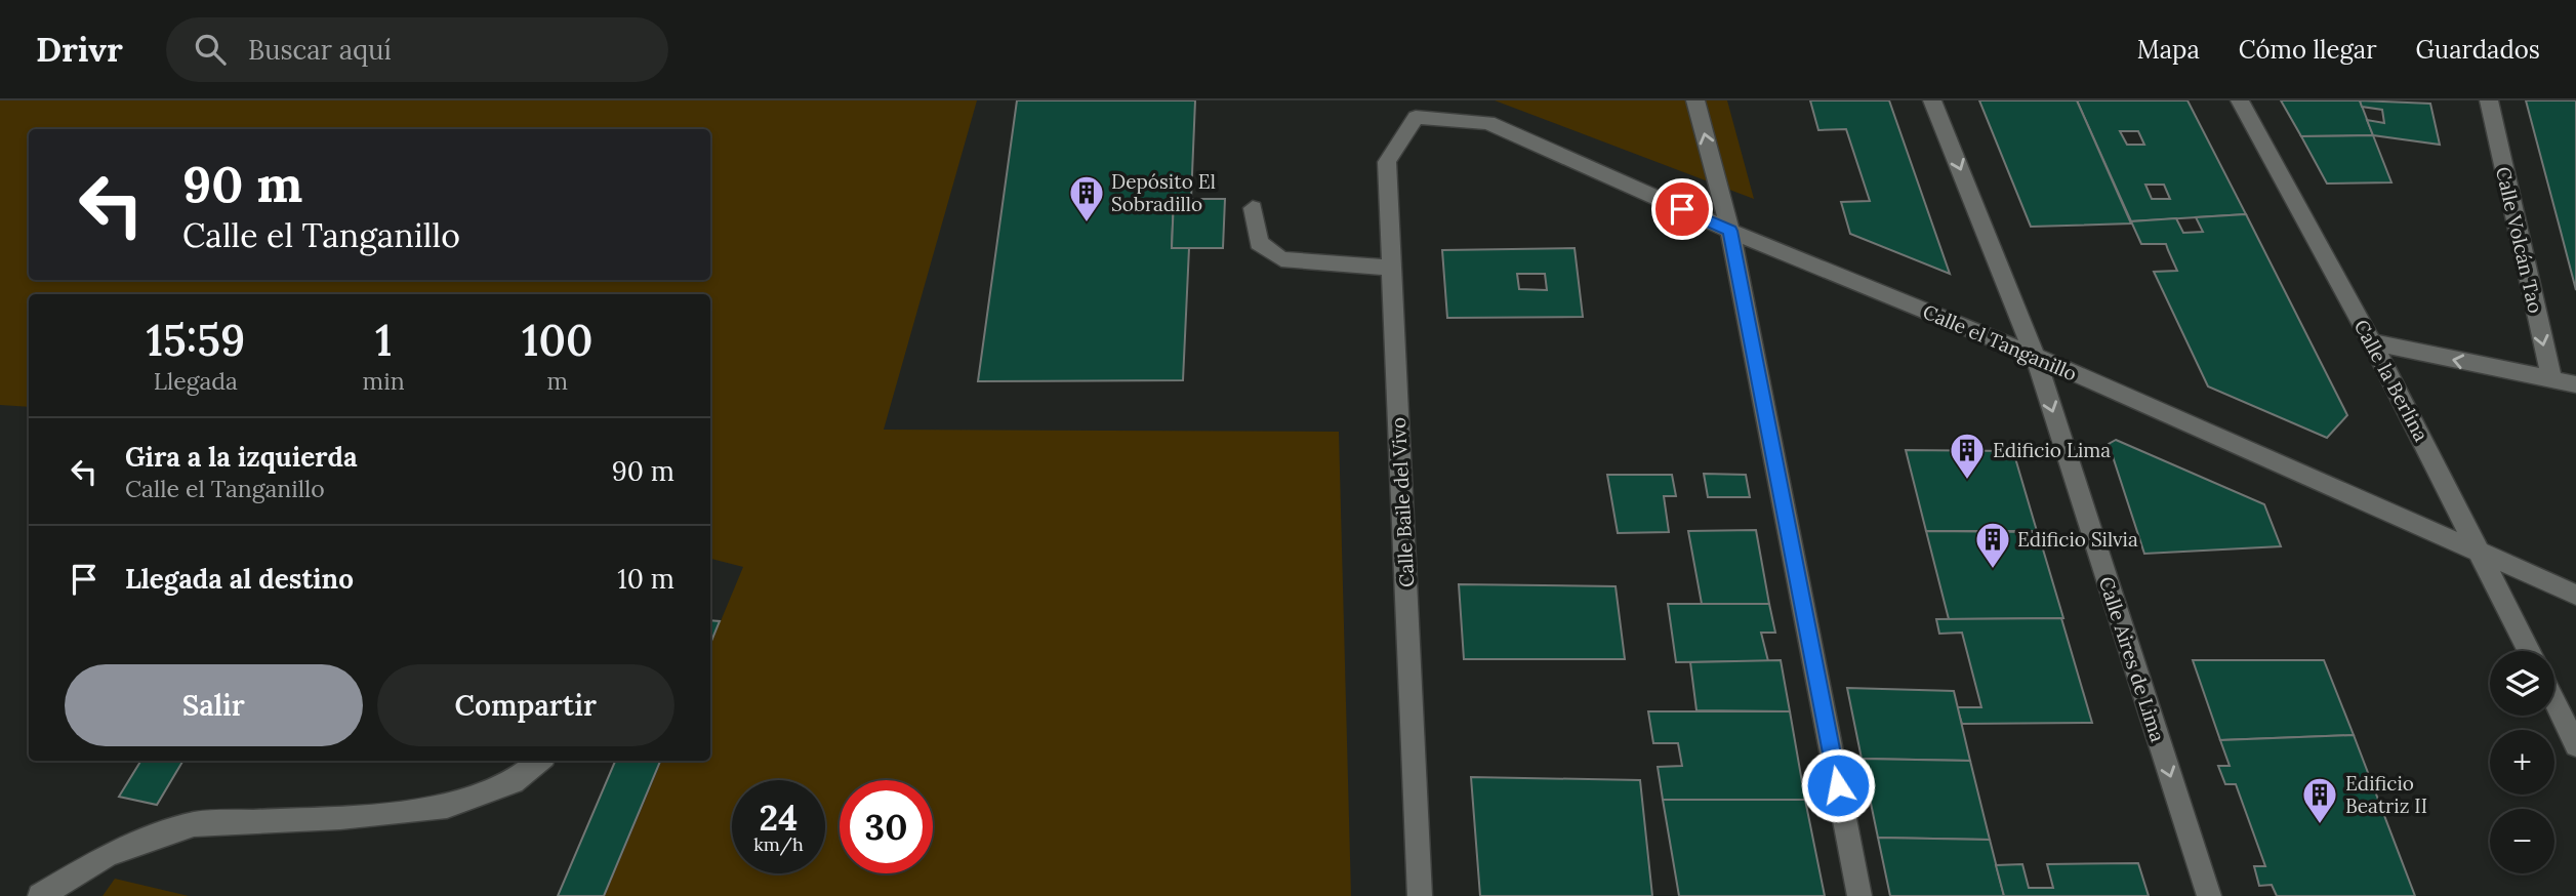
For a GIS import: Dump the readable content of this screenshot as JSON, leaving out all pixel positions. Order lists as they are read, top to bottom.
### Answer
{
  "streets": {
    "street": [
      "Calle Volcán Tao",
      "Calle el Tanganillo",
      "Calle la Berlina",
      "Calle Baile del Vivo",
      "Calle Aires de Lima"
    ]
  },
  "crossings": [
    ["Calle el Tanganillo", "Calle la Berlina"],
    ["Calle el Tanganillo", "Calle Baile del Vivo"],
    ["Calle el Tanganillo", "Calle Aires de Lima"]
  ],
  "one_way": ["Calle Volcán Tao", "Calle Aires de Lima"],
  "places": {
    "building": [
      "Depósito El Sobradillo",
      "Edificio Lima",
      "Edificio Silvia",
      "Edificio Beatriz II"
    ]
  },
  "page": {
    "header": "Drivr",
    "search": "Buscar aquí",
    "nav": ["Mapa", "Cómo llegar", "Guardados"],
    "turn": ["90 m", "Calle el Tanganillo"],
    "eta": [
      "15:59",
      "Llegada",
      "1",
      "min",
      "100",
      "m"
    ],
    "list": [
      {
        "name": "Gira a la izquierda",
        "note": "Calle el Tanganillo",
        "value": "90 m"
      },
      {
        "name": "Llegada al destino",
        "value": "10 m"
      }
    ],
    "buttons": ["Salir", "Compartir"],
    "map_buttons": ["+", "−"],
    "speed": "24 km/h",
    "limit": "30"
  }
}
